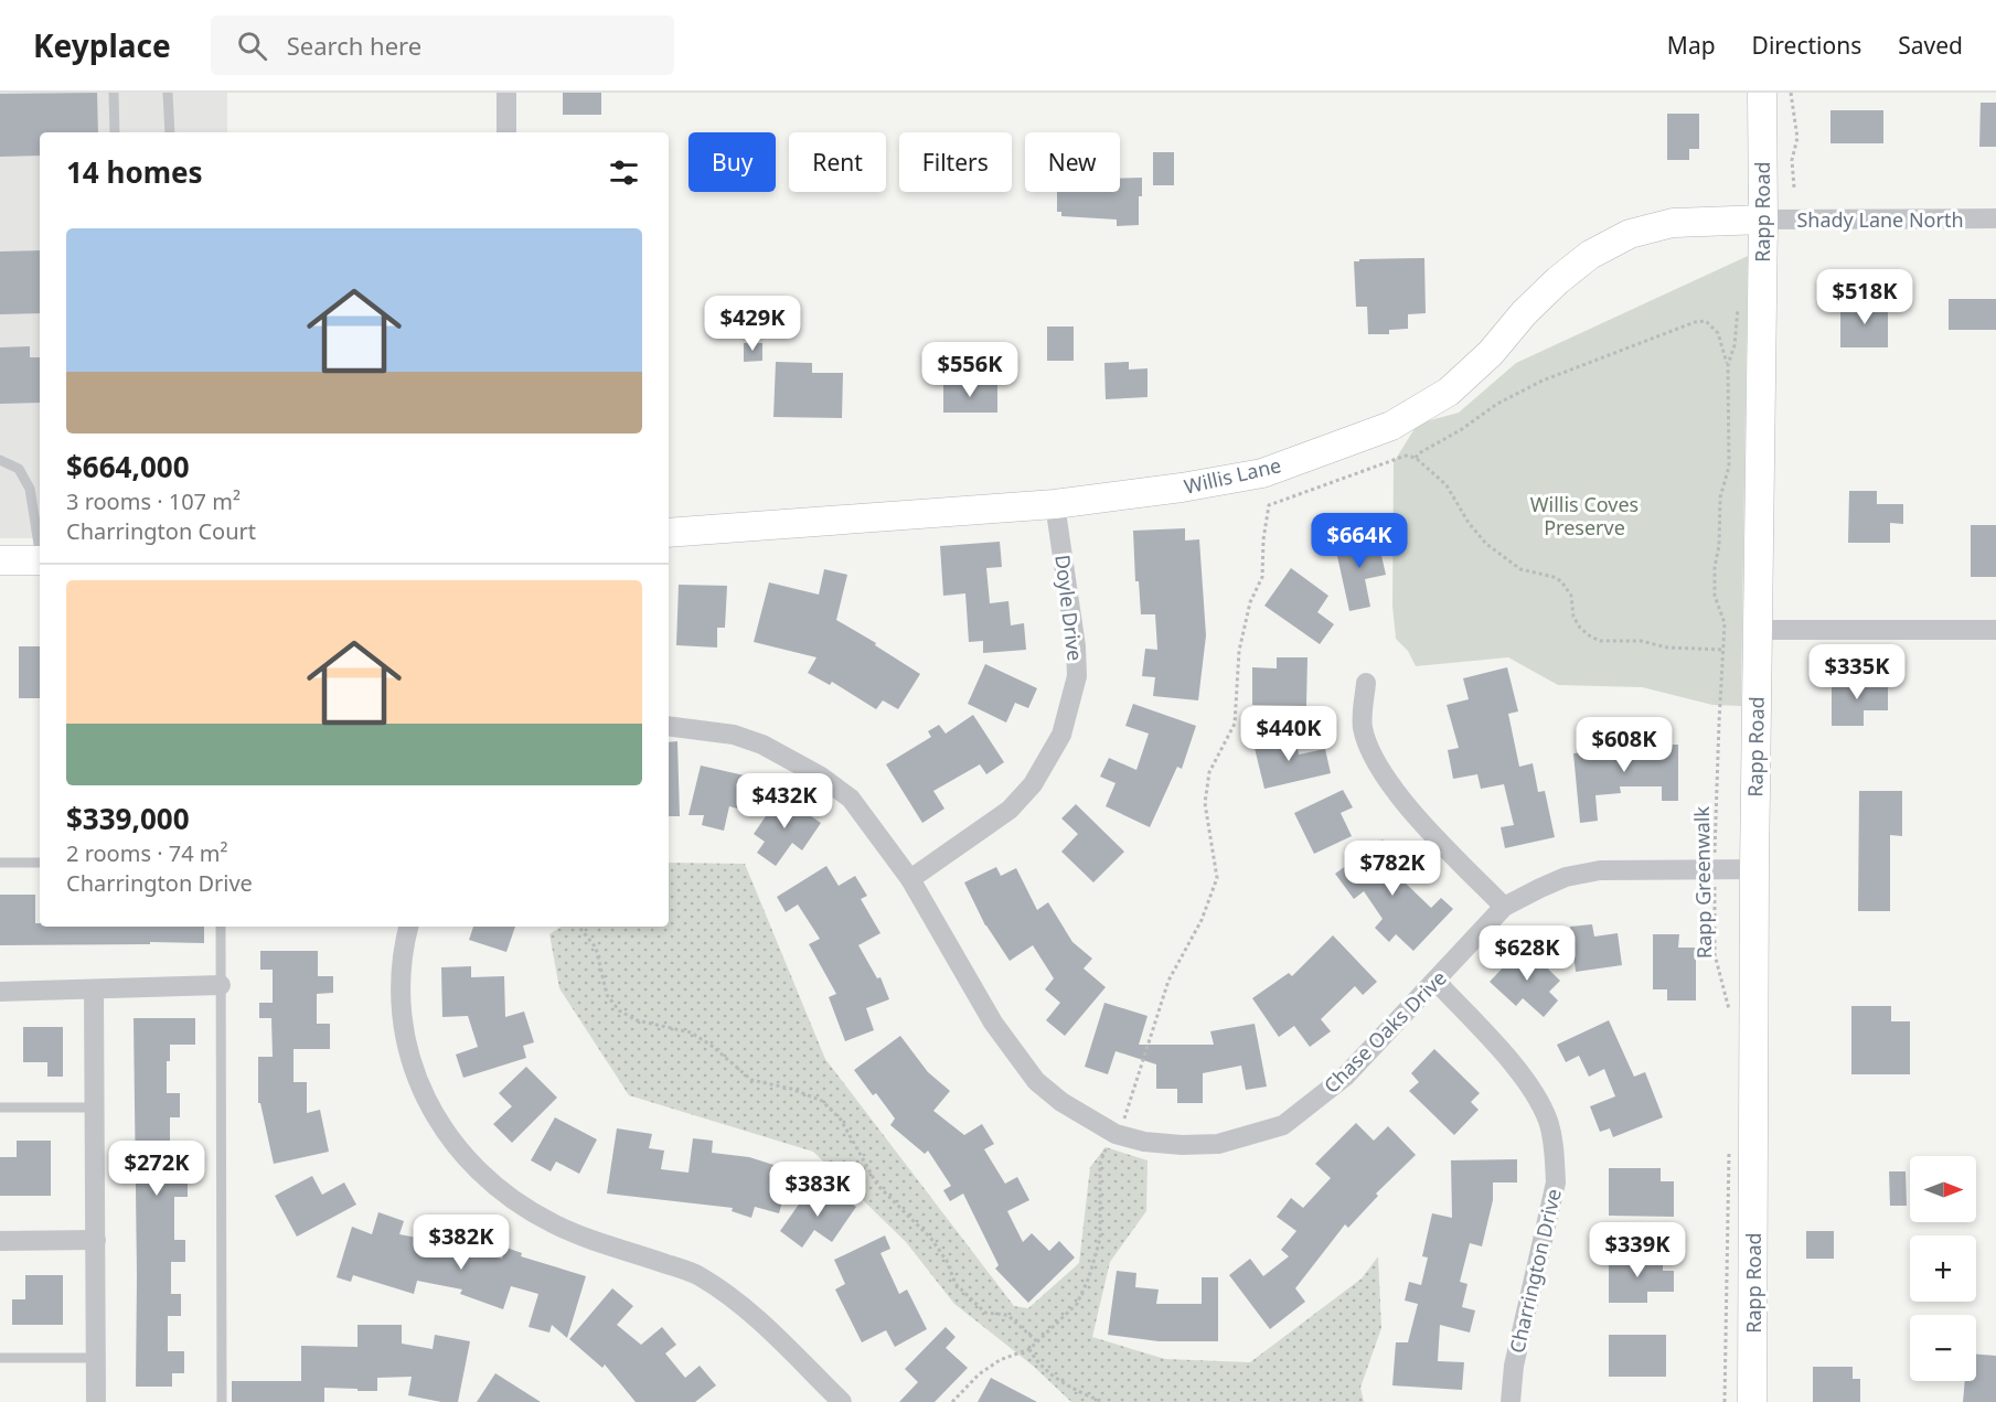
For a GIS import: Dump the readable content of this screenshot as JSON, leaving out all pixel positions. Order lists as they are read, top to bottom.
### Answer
{
  "streets": {
    "street": [
      "Rapp Road",
      "Shady Lane North",
      "Willis Lane",
      "Doyle Drive",
      "Chase Oaks Drive",
      "Charrington Drive"
    ],
    "path": ["Rapp Greenwalk"]
  },
  "crossings": [
    ["Rapp Road", "Shady Lane North"],
    ["Rapp Road", "Willis Lane"],
    ["Rapp Road", "Chase Oaks Drive"],
    ["Shady Lane North", "Willis Lane"],
    ["Willis Lane", "Doyle Drive"],
    ["Doyle Drive", "Chase Oaks Drive"],
    ["Rapp Greenwalk", "Chase Oaks Drive"],
    ["Chase Oaks Drive", "Charrington Drive"]
  ],
  "parks": ["Willis Coves Preserve"],
  "north": "right",
  "page": {
    "header": "Keyplace",
    "search": "Search here",
    "nav": ["Map", "Directions", "Saved"],
    "chip": [
      "Buy",
      "Rent",
      "Filters",
      "New"
    ],
    "heading": "14 homes",
    "list": [
      {
        "name": "$664,000",
        "note": "3 rooms · 107 m² · Charrington Court"
      },
      {
        "name": "$339,000",
        "note": "2 rooms · 74 m² · Charrington Drive"
      }
    ],
    "price": [
      "$518K",
      "$429K",
      "$556K",
      "$664K",
      "$335K",
      "$440K",
      "$608K",
      "$432K",
      "$782K",
      "$628K",
      "$272K",
      "$383K",
      "$382K",
      "$339K"
    ],
    "map_buttons": ["+", "−"]
  }
}
